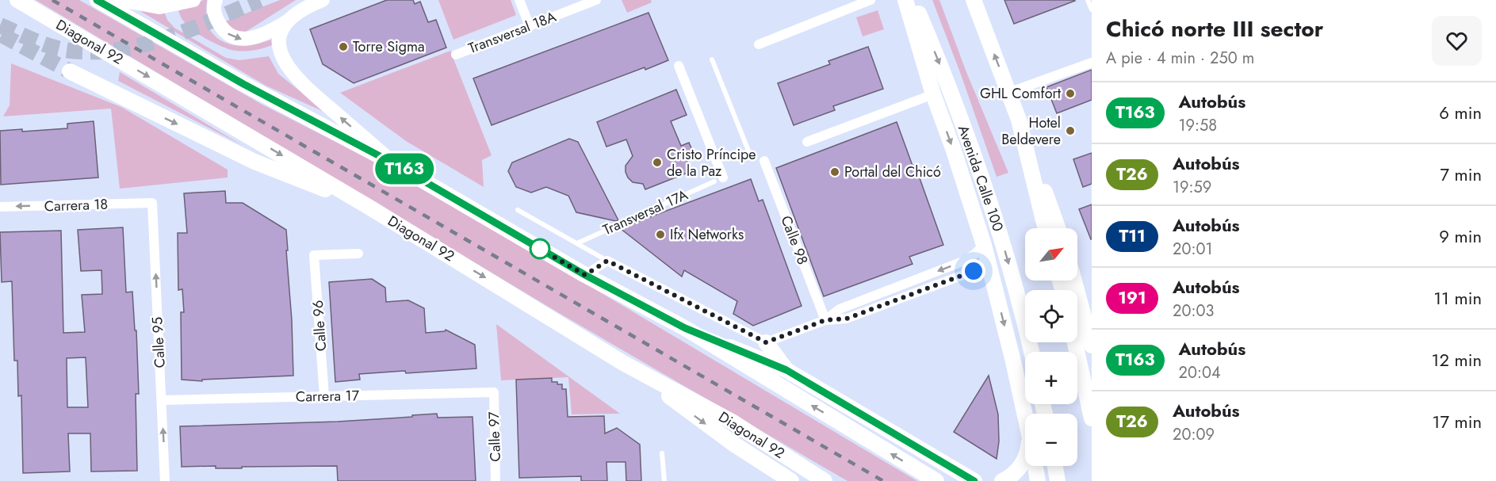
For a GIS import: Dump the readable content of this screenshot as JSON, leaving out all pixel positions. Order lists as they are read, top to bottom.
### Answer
{
  "streets": {
    "main road": ["Diagonal 92", "Avenida Calle 100"],
    "street": [
      "Transversal 18A",
      "Carrera 18",
      "Calle 98",
      "Calle 96",
      "Calle 95",
      "Carrera 17",
      "Calle 97"
    ],
    "lane": ["Transversal 17A"]
  },
  "crossings": [
    ["Carrera 18", "Calle 95"],
    ["Calle 96", "Carrera 17"],
    ["Calle 95", "Carrera 17"],
    ["Carrera 17", "Calle 97"]
  ],
  "one_way": ["Carrera 18", "Calle 95"],
  "places": [
    "Torre Sigma",
    "GHL Comfort",
    "Hotel Beldevere",
    "Cristo Príncipe de la Paz",
    "Portal del Chicó",
    "Ifx Networks"
  ],
  "lines": ["bus line T163"],
  "north": "top right",
  "page": {
    "on_map": "T163",
    "heading": ["Chicó norte III sector", "A pie · 4 min · 250 m"],
    "list": [
      {
        "mark": "T163",
        "name": "Autobús",
        "note": "19:58",
        "value": "6 min"
      },
      {
        "mark": "T26",
        "name": "Autobús",
        "note": "19:59",
        "value": "7 min"
      },
      {
        "mark": "T11",
        "name": "Autobús",
        "note": "20:01",
        "value": "9 min"
      },
      {
        "mark": "191",
        "name": "Autobús",
        "note": "20:03",
        "value": "11 min"
      },
      {
        "mark": "T163",
        "name": "Autobús",
        "note": "20:04",
        "value": "12 min"
      },
      {
        "mark": "T26",
        "name": "Autobús",
        "note": "20:09",
        "value": "17 min"
      }
    ],
    "map_buttons": ["+", "−"]
  }
}
